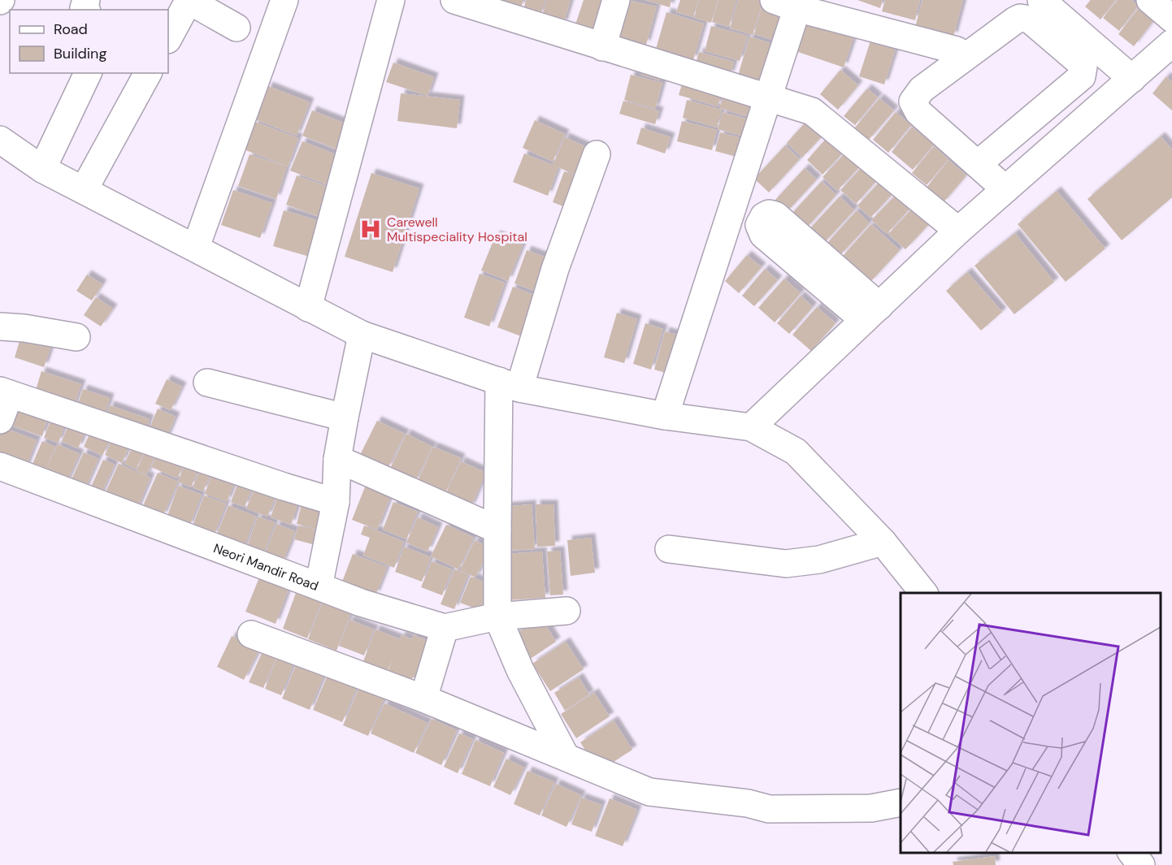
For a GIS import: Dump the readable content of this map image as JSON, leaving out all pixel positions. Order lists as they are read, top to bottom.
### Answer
{
  "streets": {
    "street": ["Neori Mandir Road"]
  },
  "places": {
    "hospital": ["Carewell Multispeciality Hospital"]
  },
  "legend": ["Road", "Building"]
}
